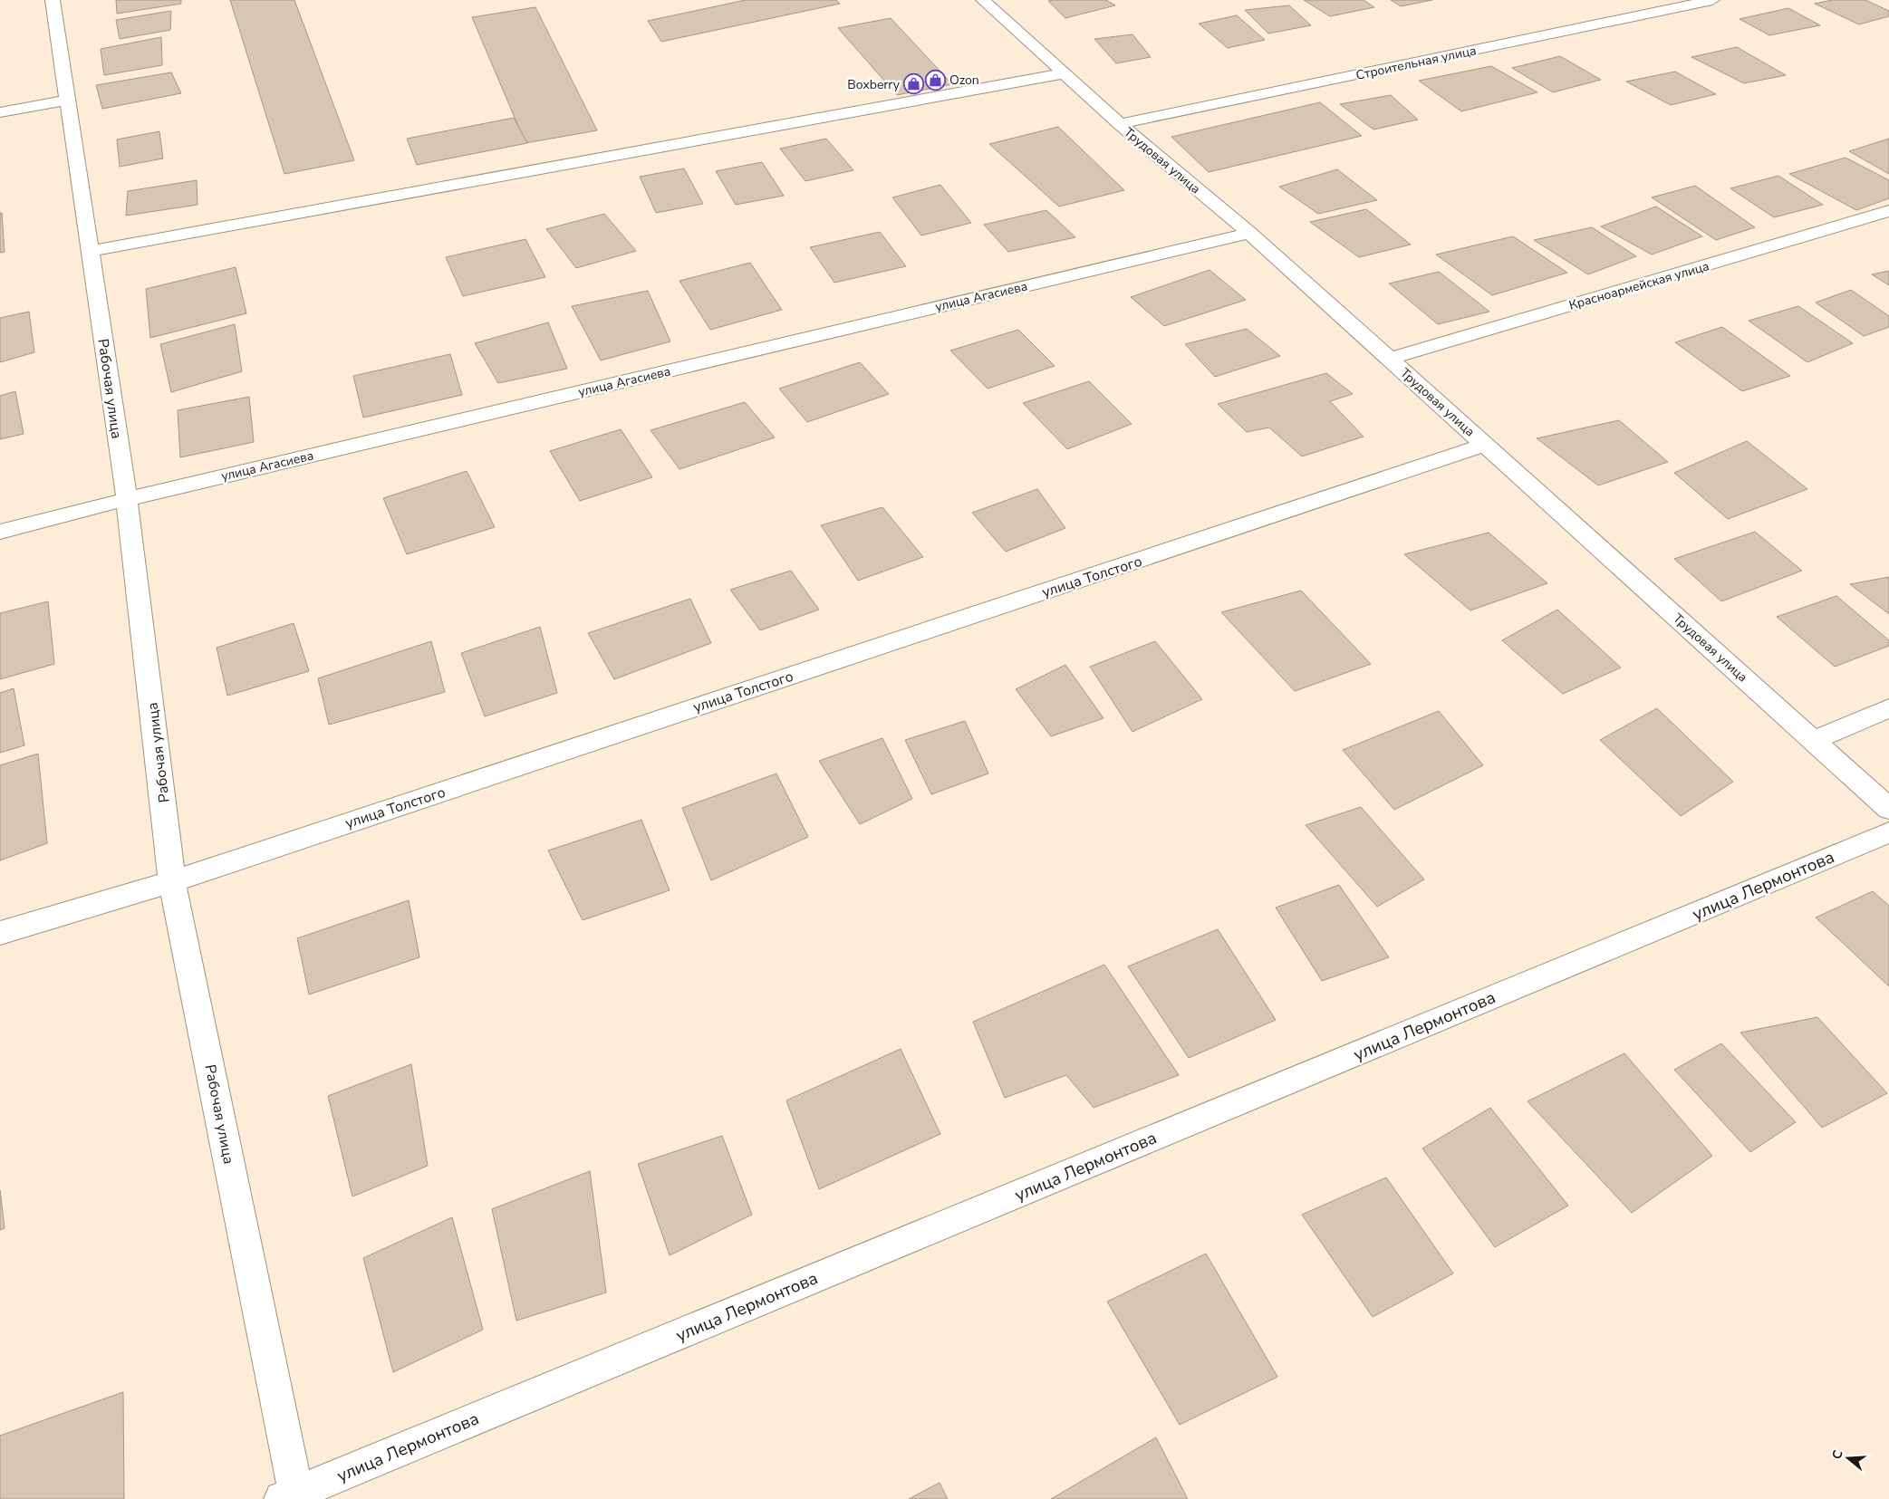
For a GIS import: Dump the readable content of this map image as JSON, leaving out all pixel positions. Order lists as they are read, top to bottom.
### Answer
{
  "streets": {
    "street": [
      "Строительная улица",
      "Трудовая улица",
      "Красноармейская улица",
      "улица Агасиева",
      "Рабочая улица",
      "улица Толстого",
      "улица Лермонтова"
    ]
  },
  "crossings": [
    ["Строительная улица", "Трудовая улица"],
    ["Трудовая улица", "Красноармейская улица"],
    ["Трудовая улица", "улица Агасиева"],
    ["Трудовая улица", "улица Толстого"],
    ["улица Агасиева", "Рабочая улица"],
    ["Рабочая улица", "улица Толстого"],
    ["Рабочая улица", "улица Лермонтова"]
  ],
  "places": {
    "shop": ["Ozon", "Boxberry"]
  },
  "north": "left"
}
